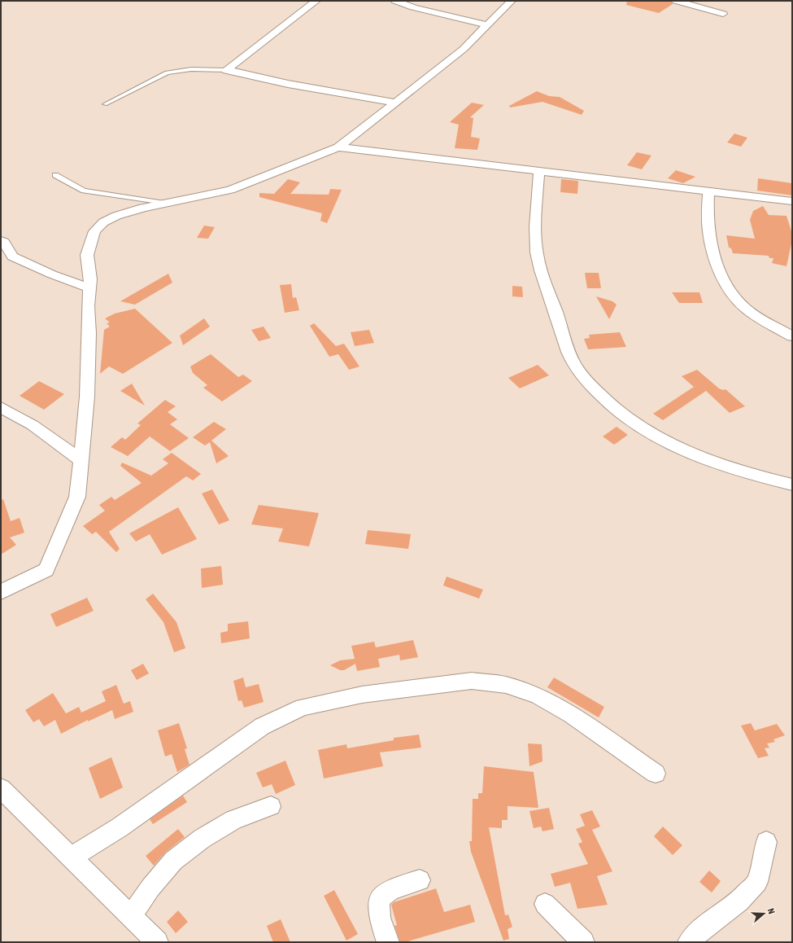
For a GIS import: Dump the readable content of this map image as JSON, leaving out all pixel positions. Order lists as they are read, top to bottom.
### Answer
{
  "north": "right"
}
